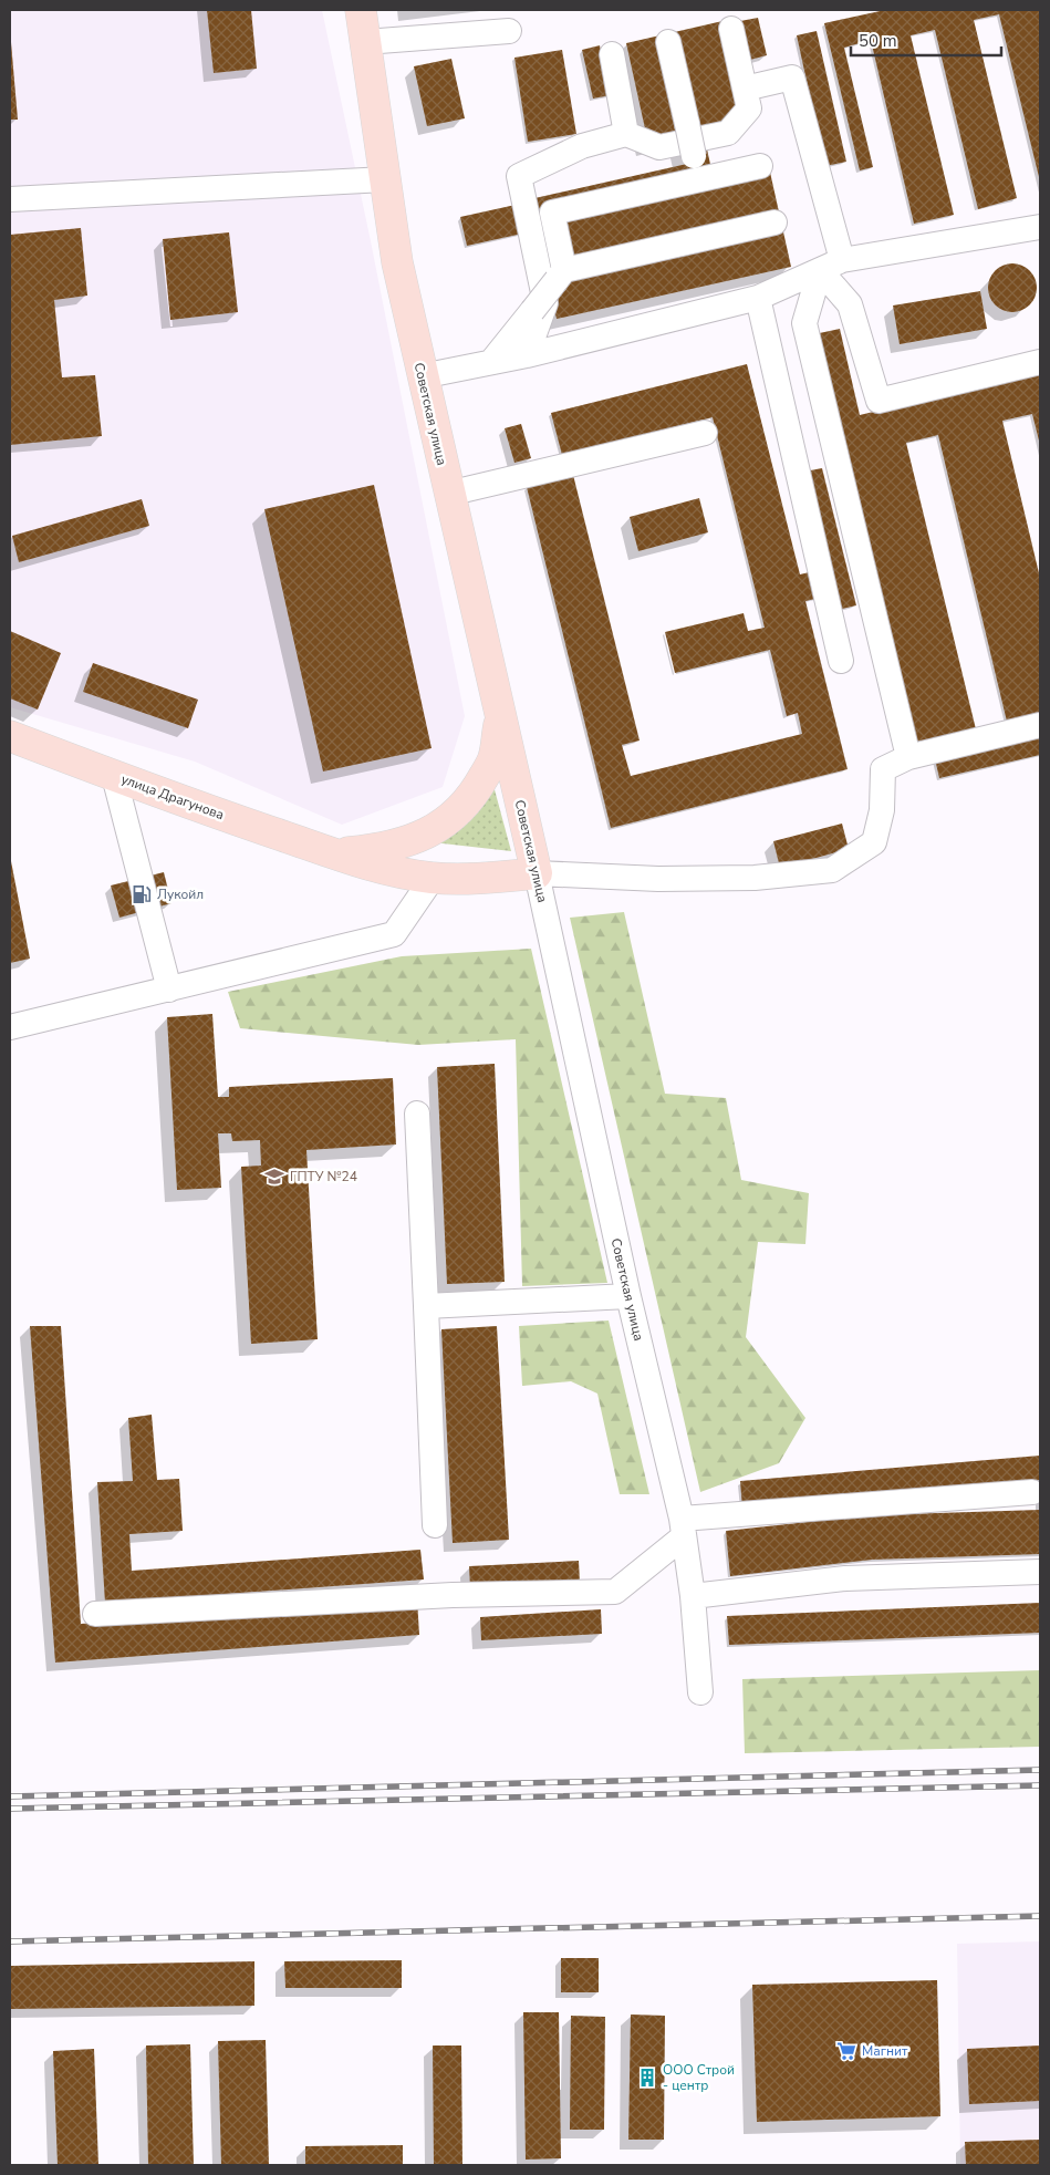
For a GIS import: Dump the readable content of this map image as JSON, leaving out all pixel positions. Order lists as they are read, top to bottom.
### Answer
{
  "streets": {
    "main road": ["Советская улица", "улица Драгунова"]
  },
  "crossings": [
    ["Советская улица", "улица Драгунова"]
  ],
  "places": {
    "fuel station": ["Лукойл"],
    "school or university": ["ГПТУ №24"],
    "supermarket": ["Магнит"],
    "building": ["ООО Строй - центр"]
  },
  "scale_bar": "50 m"
}
